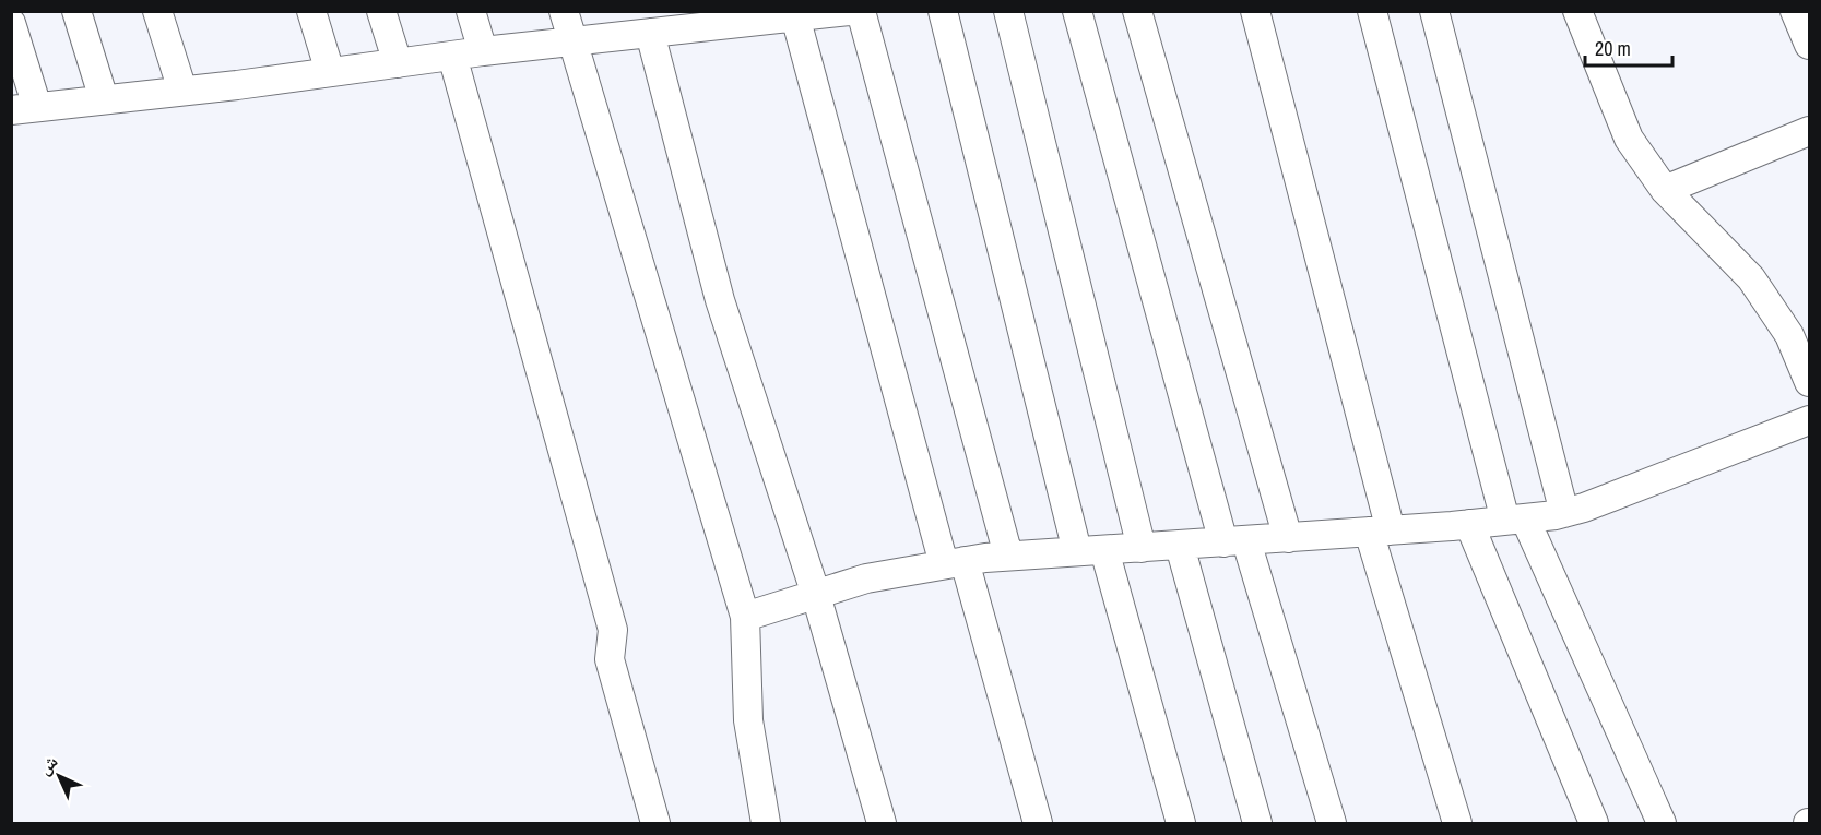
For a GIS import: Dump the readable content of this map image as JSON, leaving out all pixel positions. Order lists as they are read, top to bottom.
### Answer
{
  "scale_bar": "20 m",
  "north": "top left"
}
